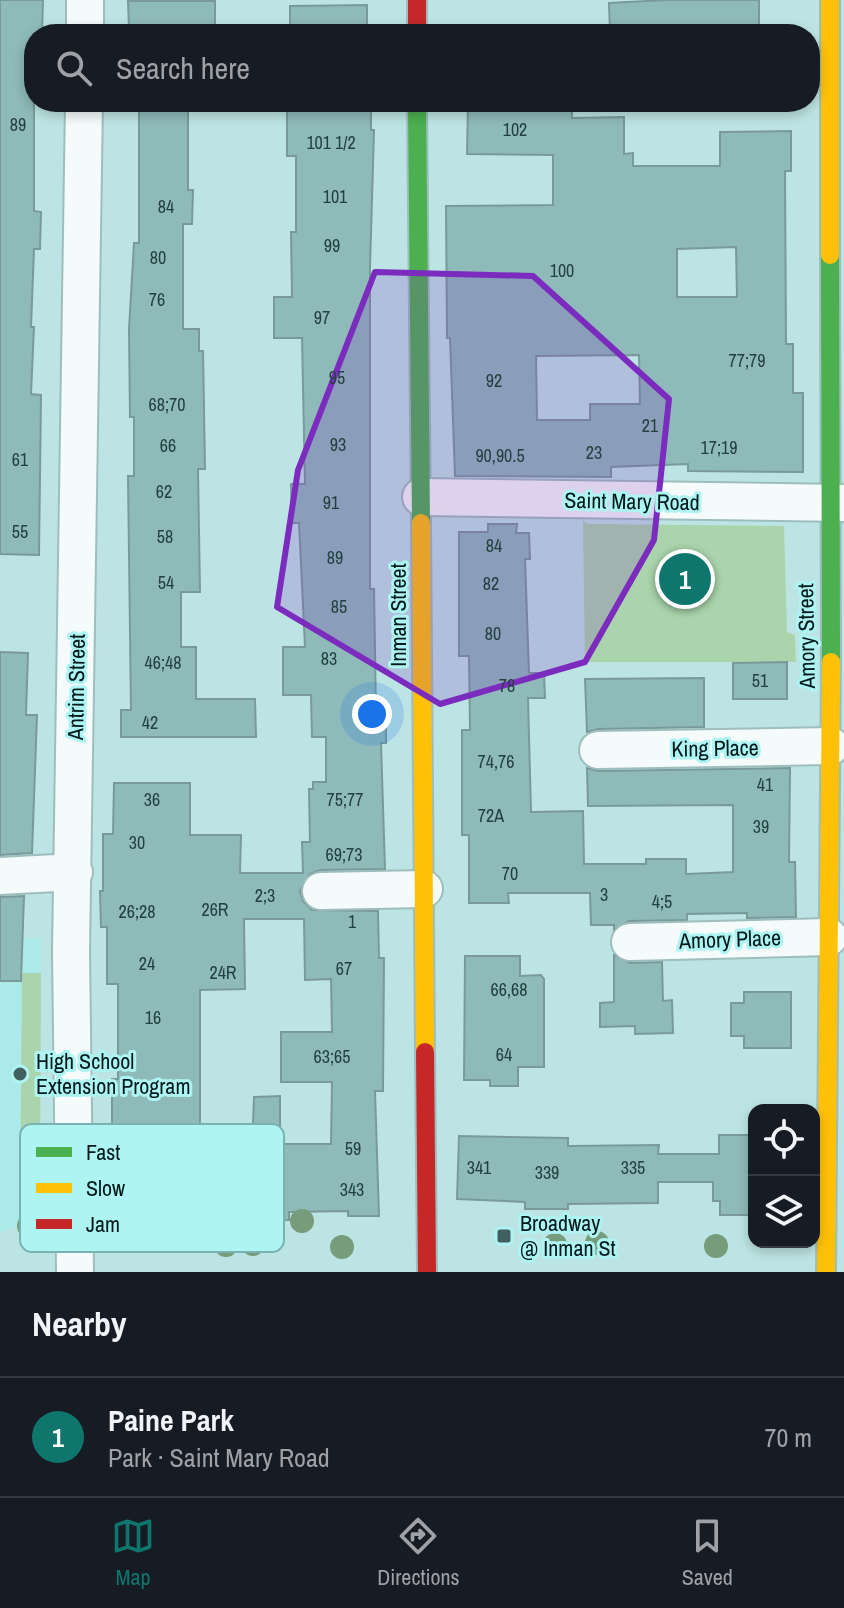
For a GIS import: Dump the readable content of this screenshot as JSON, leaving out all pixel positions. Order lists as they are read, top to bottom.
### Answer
{
  "streets": {
    "street": [
      "Saint Mary Road",
      "Inman Street",
      "Amory Street",
      "Antrim Street",
      "King Place",
      "Amory Place"
    ]
  },
  "crossings": [
    ["Saint Mary Road", "Inman Street"],
    ["Saint Mary Road", "Amory Street"],
    ["Amory Street", "King Place"],
    ["Amory Street", "Amory Place"]
  ],
  "places": {
    "other": ["High School Extension Program"],
    "transit": ["Broadway @ Inman St"]
  },
  "house_numbers": [
    "89",
    "102",
    "101 1/2",
    "101",
    "84",
    "99",
    "80",
    "100",
    "76",
    "97",
    "77;79",
    "95",
    "92",
    "68;70",
    "21",
    "93",
    "66",
    "17;19",
    "23",
    "90,90.5",
    "61",
    "62",
    "91",
    "55",
    "58",
    "84",
    "89",
    "54",
    "82",
    "85",
    "80",
    "83",
    "46;48",
    "51",
    "78",
    "42",
    "74,76",
    "41",
    "36",
    "75;77",
    "72A",
    "39",
    "30",
    "69;73",
    "70",
    "3",
    "2;3",
    "4;5",
    "26R",
    "26;28",
    "1",
    "24",
    "67",
    "24R",
    "66,68",
    "16",
    "64",
    "63;65",
    "59",
    "341",
    "335",
    "339",
    "343"
  ],
  "legend": ["Fast", "Slow", "Jam"],
  "page": {
    "search": "Search here",
    "pins": "1",
    "heading": "Nearby",
    "list": [
      {
        "mark": "1",
        "name": "Paine Park",
        "note": "Park · Saint Mary Road",
        "value": "70 m"
      }
    ],
    "nav": ["Map", "Directions", "Saved"]
  }
}
